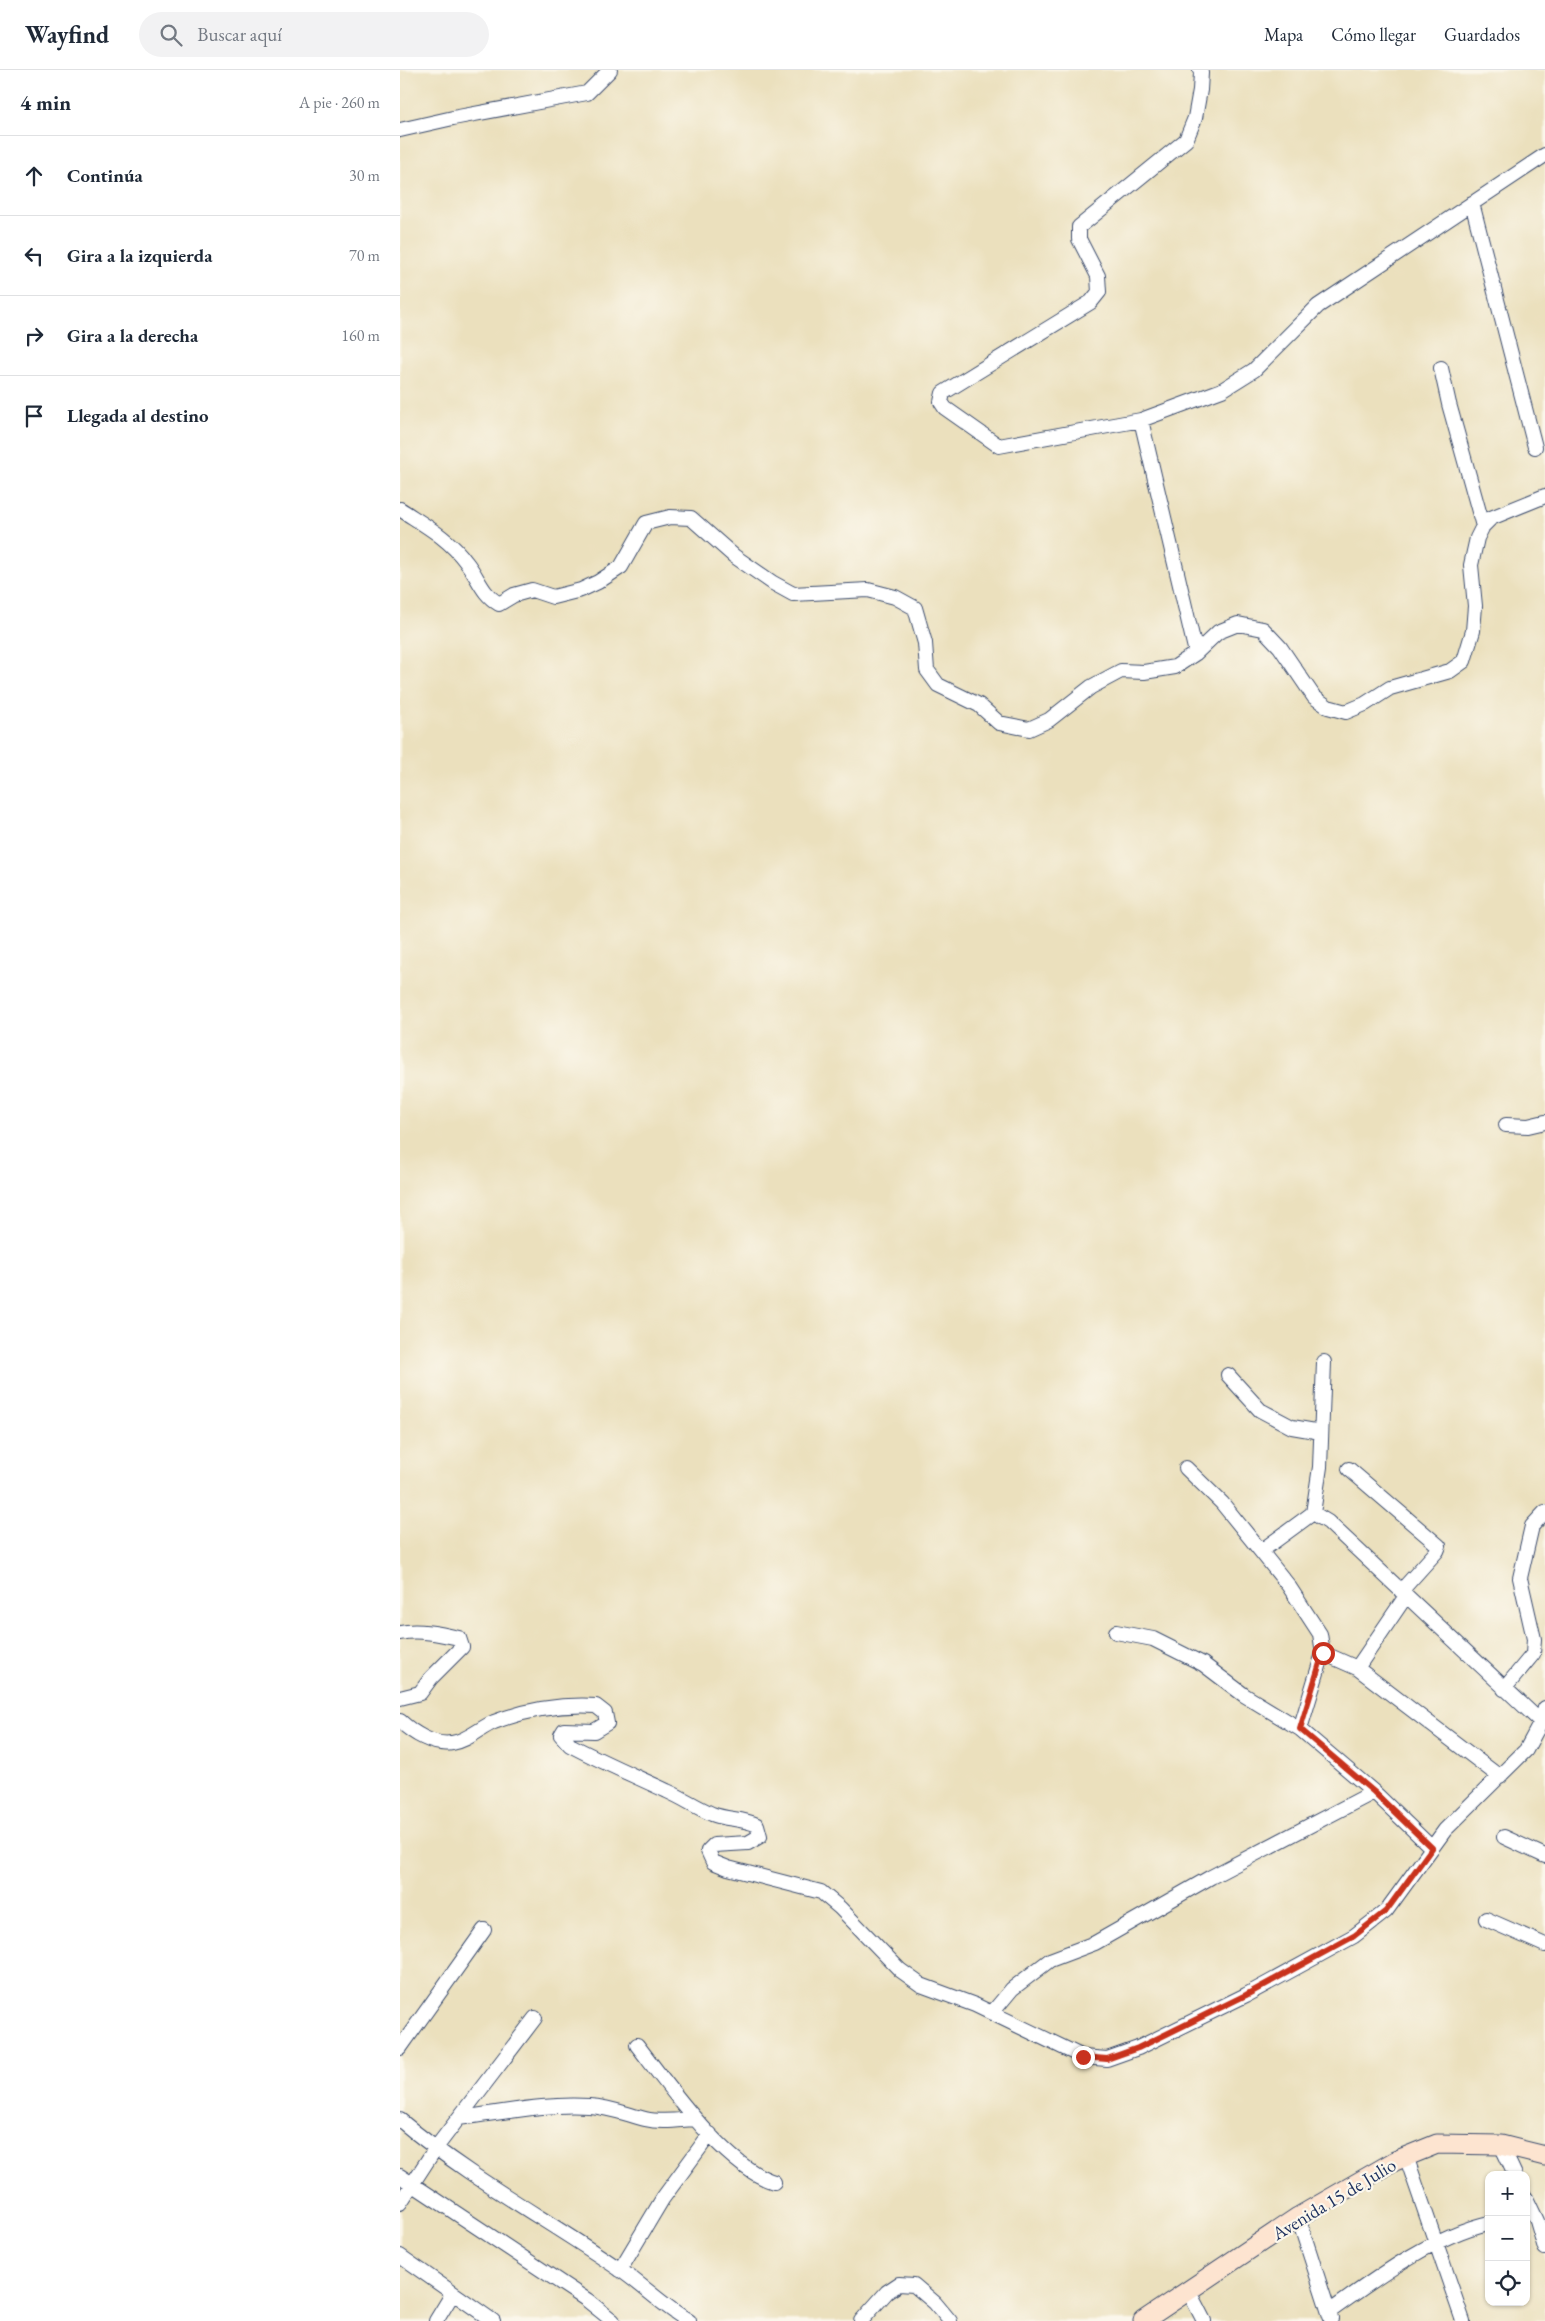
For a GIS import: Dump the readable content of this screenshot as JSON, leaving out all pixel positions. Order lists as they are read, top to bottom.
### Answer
{
  "streets": {
    "street": ["Avenida 15 de Julio"]
  },
  "page": {
    "header": "Wayfind",
    "search": "Buscar aquí",
    "nav": ["Mapa", "Cómo llegar", "Guardados"],
    "heading": ["4 min", "A pie · 260 m"],
    "list": [
      ["Continúa", "30 m"],
      ["Gira a la izquierda", "70 m"],
      ["Gira a la derecha", "160 m"],
      "Llegada al destino"
    ],
    "map_buttons": ["+", "−"]
  }
}
